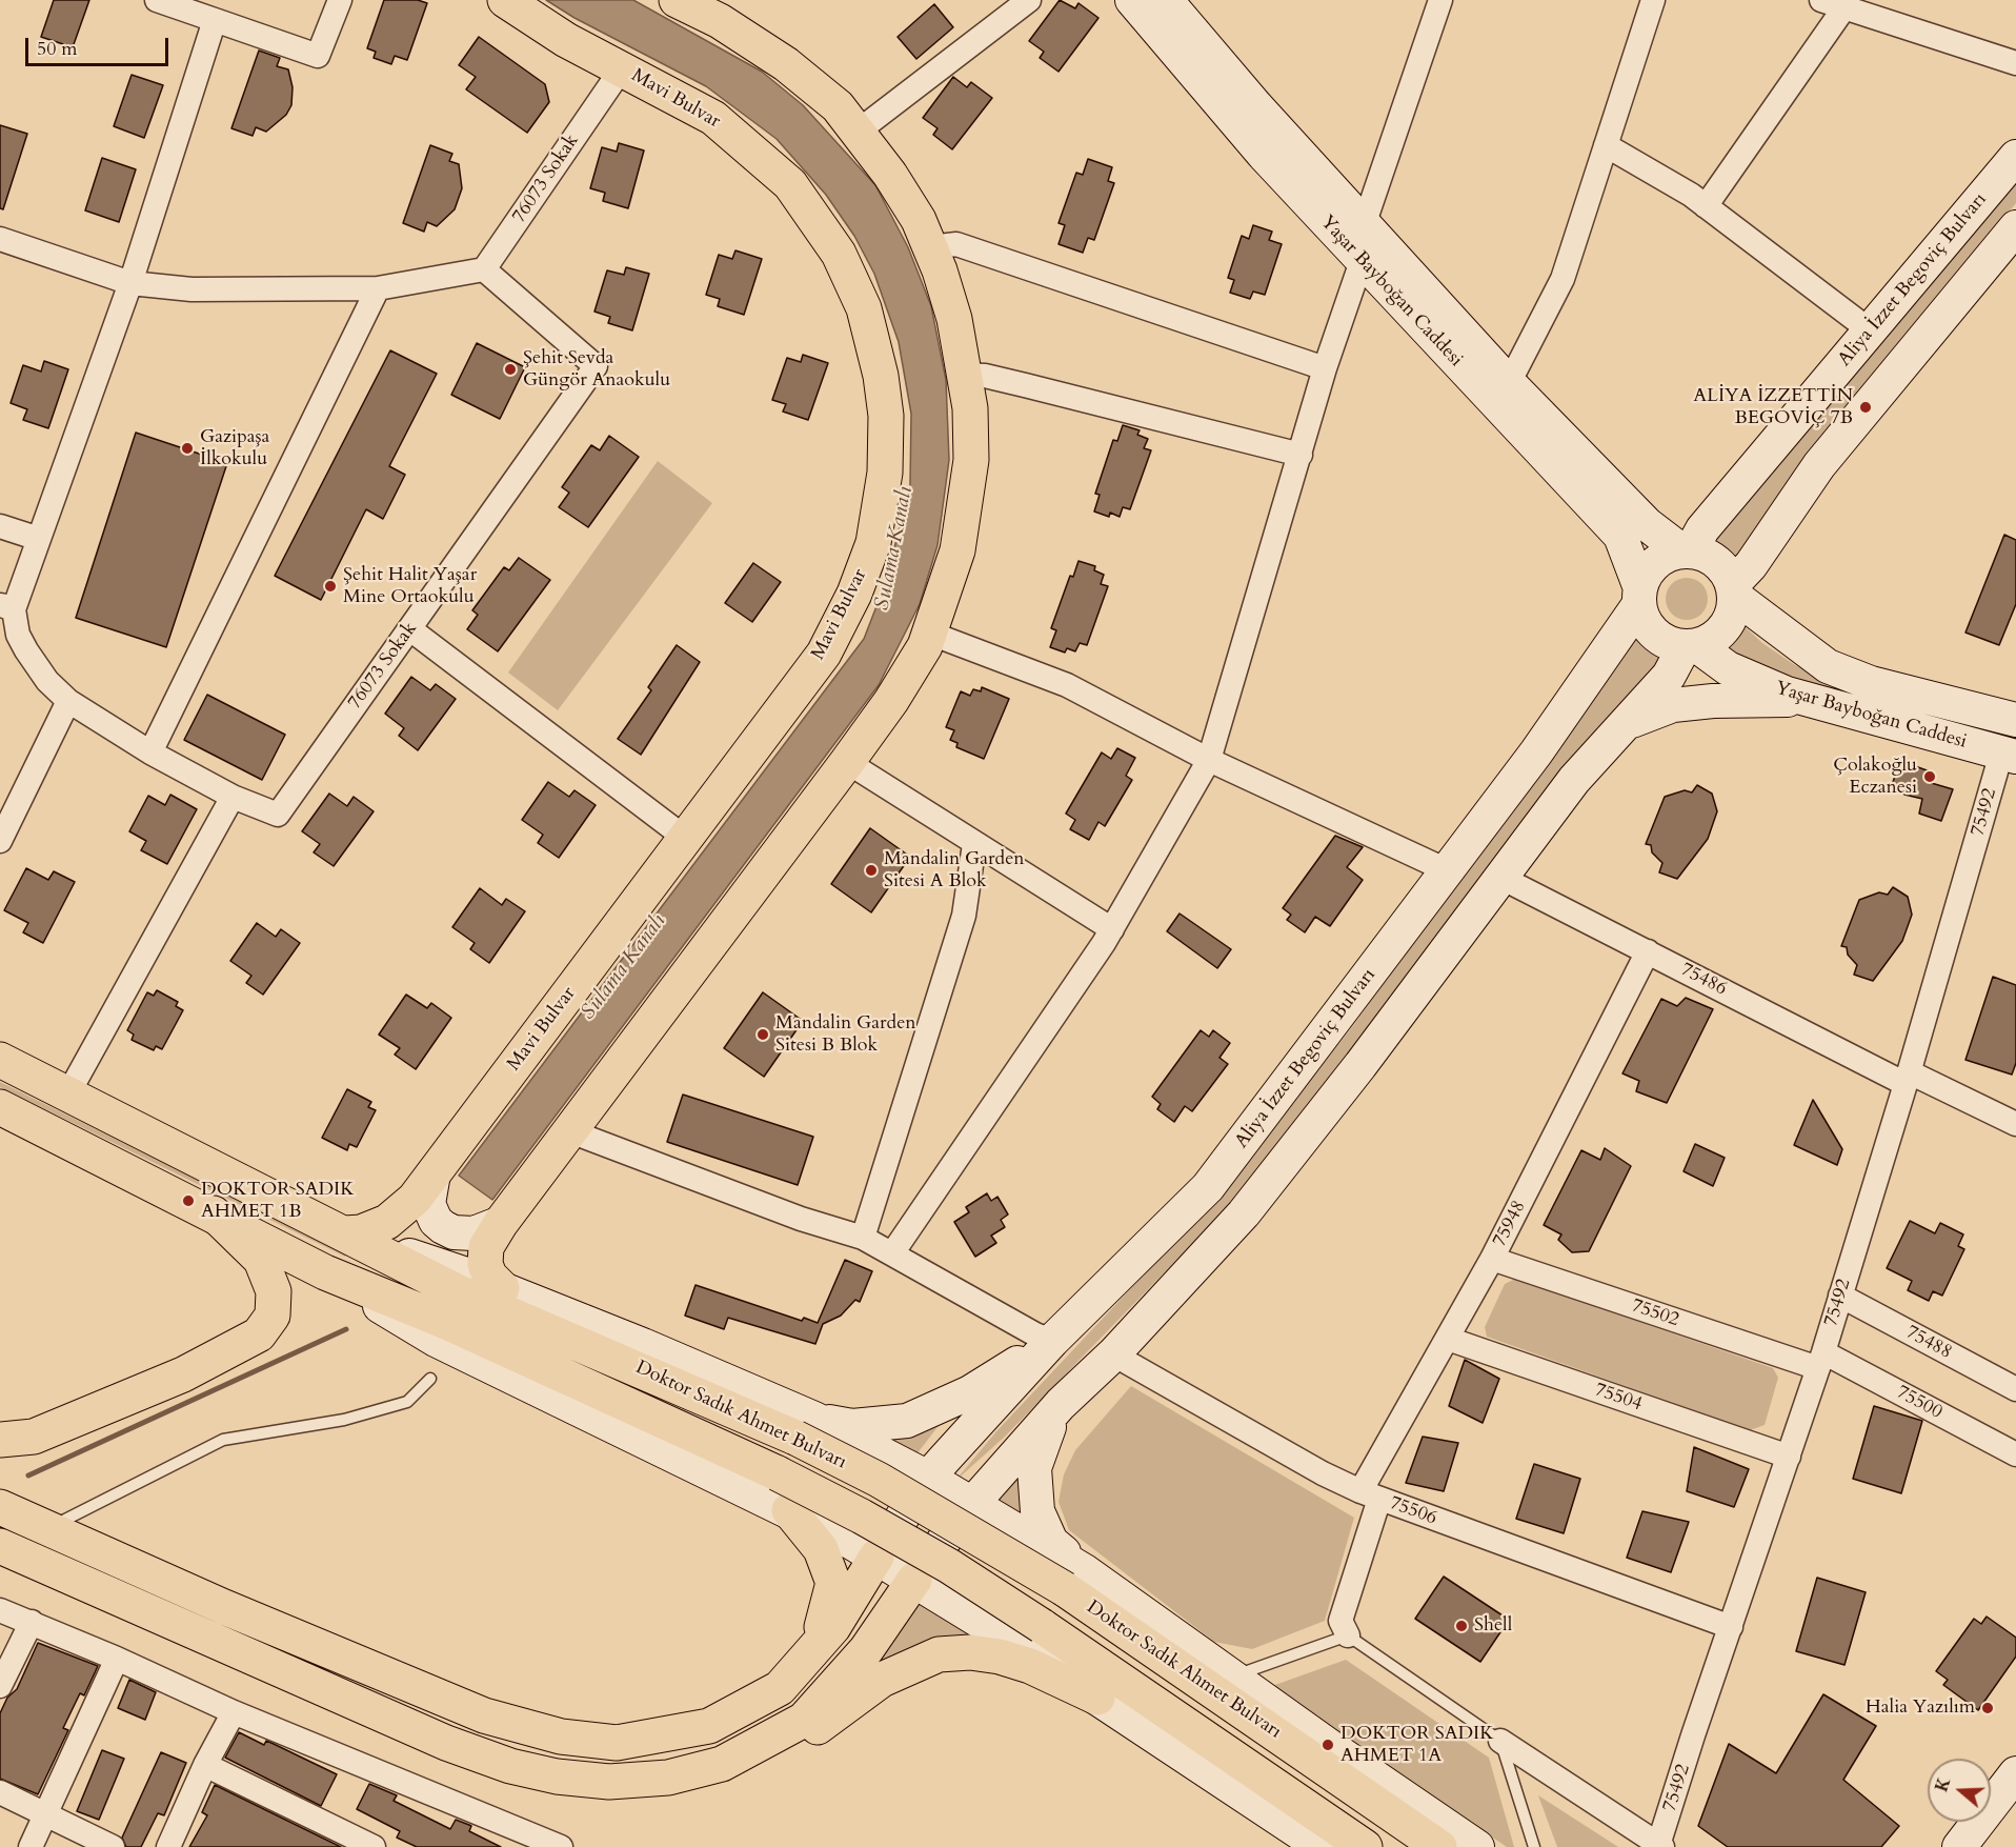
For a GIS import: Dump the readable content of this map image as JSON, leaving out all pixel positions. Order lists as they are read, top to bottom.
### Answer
{
  "streets": {
    "main road": [
      "Mavi Bulvar",
      "Aliya İzzet Begoviç Bulvarı",
      "Yaşar Bayboğan Caddesi",
      "Doktor Sadık Ahmet Bulvarı"
    ],
    "street": [
      "76073 Sokak",
      "75492",
      "75486",
      "75948",
      "75502",
      "75488",
      "75504",
      "75500",
      "75506"
    ]
  },
  "crossings": [
    ["Mavi Bulvar", "76073 Sokak"],
    ["Mavi Bulvar", "Doktor Sadık Ahmet Bulvarı"],
    ["Aliya İzzet Begoviç Bulvarı", "Yaşar Bayboğan Caddesi"],
    ["Yaşar Bayboğan Caddesi", "75492"],
    ["75492", "75486"],
    ["75492", "75502"],
    ["75492", "75488"],
    ["75492", "75504"],
    ["75492", "75500"],
    ["75492", "75506"],
    ["75486", "75948"],
    ["75948", "75502"],
    ["75948", "75504"],
    ["75948", "75506"],
    ["75502", "75500"]
  ],
  "water": ["Sulama Kanalı"],
  "places": [
    "Şehit Sevda Güngör Anaokulu",
    "ALİYA İZZETTİN BEGOVİÇ 7B",
    "Gazipaşa İlkokulu",
    "Şehit Halit Yaşar Mine Ortaokulu",
    "Çolakoğlu Eczanesi",
    "Mandalin Garden Sitesi A Blok",
    "Mandalin Garden Sitesi B Blok",
    "DOKTOR SADIK AHMET 1B",
    "Shell",
    "Halia Yazılım",
    "DOKTOR SADIK AHMET 1A"
  ],
  "scale_bar": "50 m",
  "north": "left"
}
